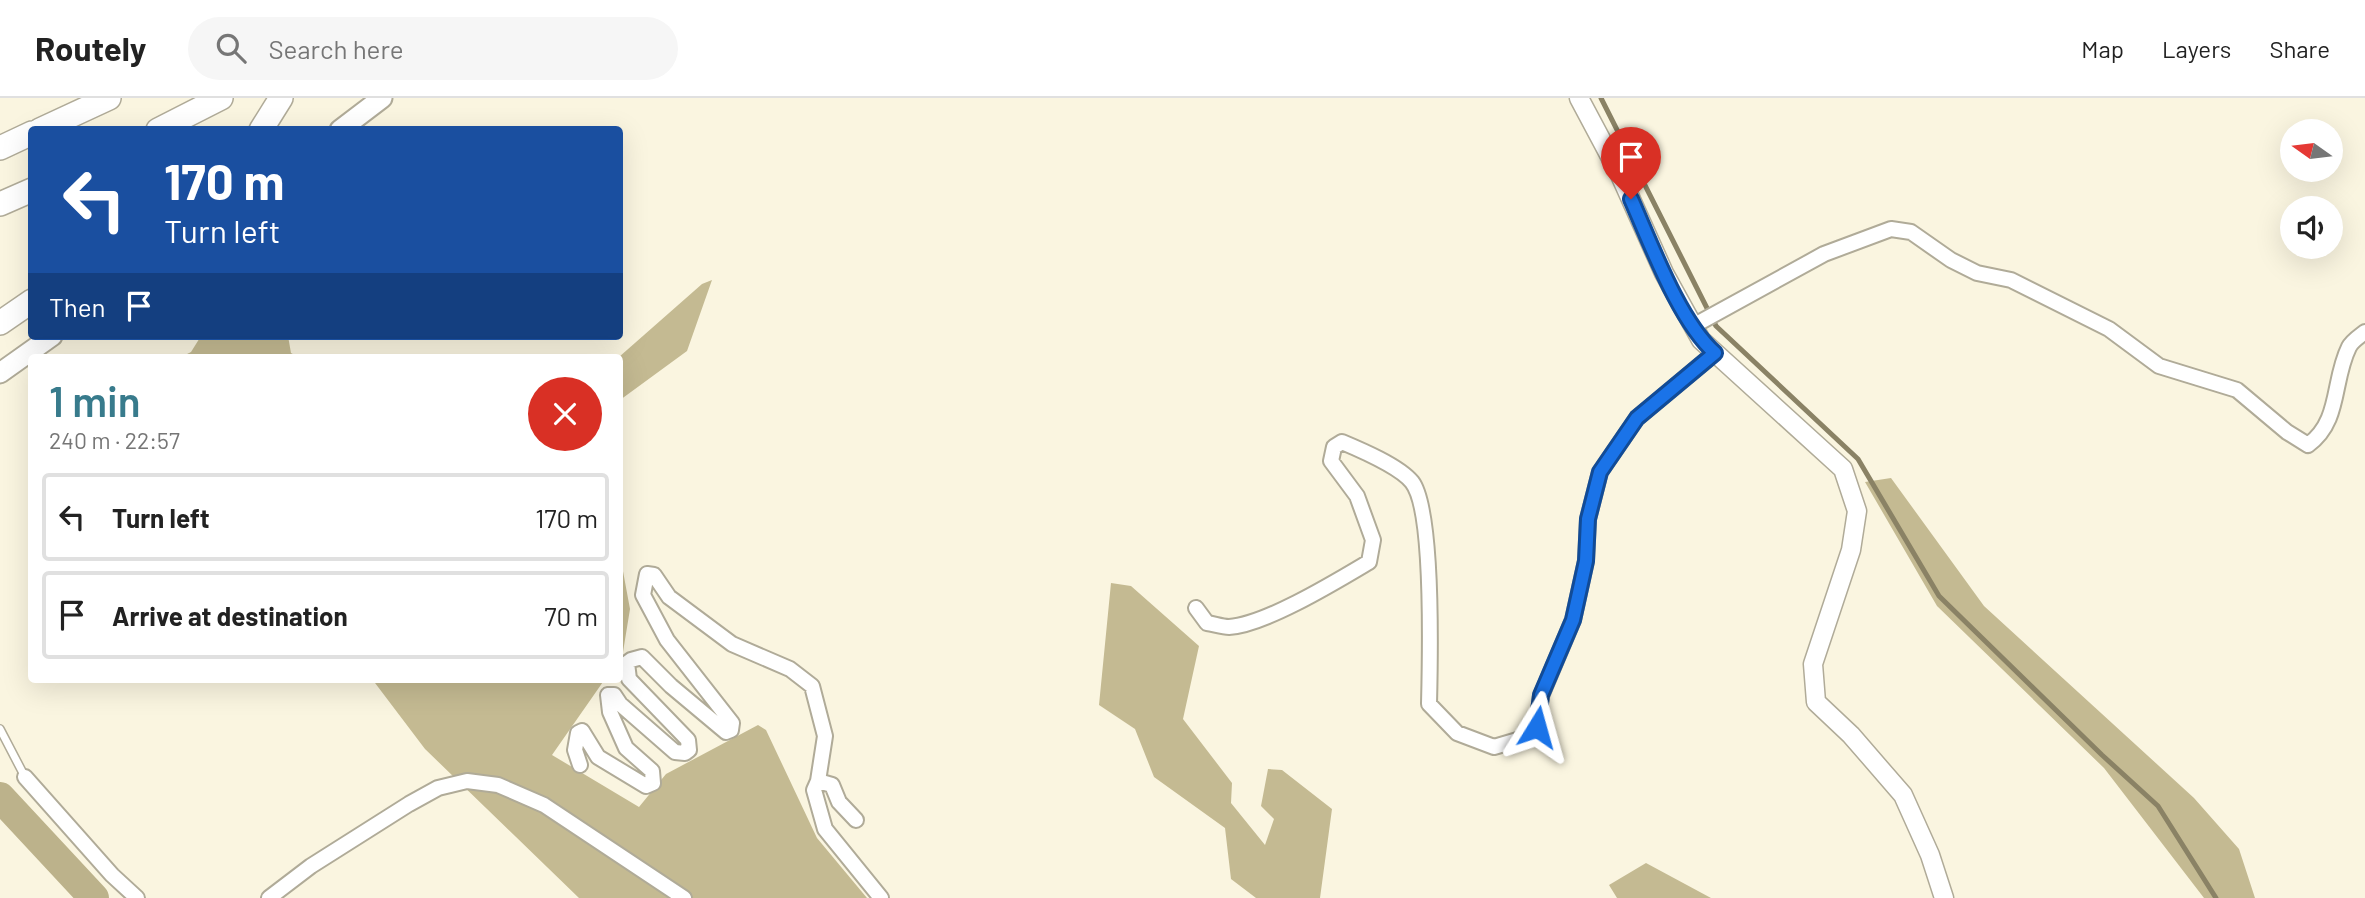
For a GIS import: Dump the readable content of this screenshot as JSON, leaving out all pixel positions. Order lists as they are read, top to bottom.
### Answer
{
  "north": "left",
  "page": {
    "header": "Routely",
    "search": "Search here",
    "nav": ["Map", "Layers", "Share"],
    "turn": ["170 m", "Turn left"],
    "then": "Then",
    "heading": ["1 min", "240 m · 22:57"],
    "list": [
      {
        "name": "Turn left",
        "value": "170 m"
      },
      {
        "name": "Arrive at destination",
        "value": "70 m"
      }
    ]
  }
}
